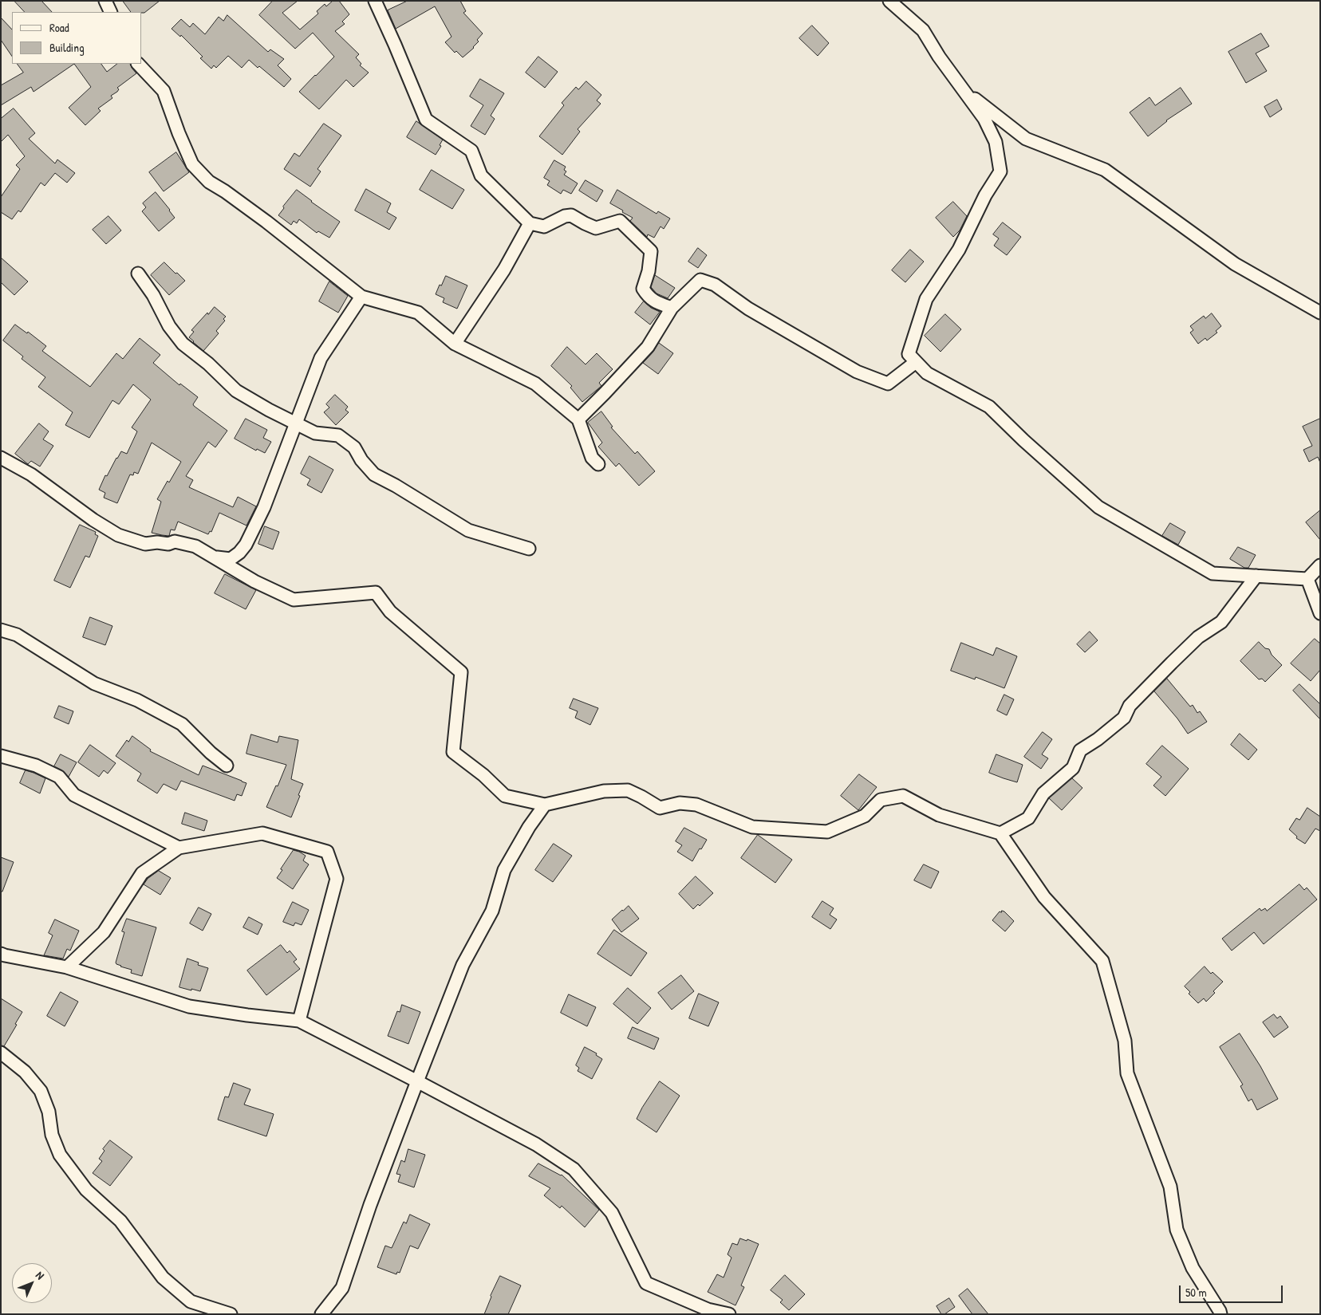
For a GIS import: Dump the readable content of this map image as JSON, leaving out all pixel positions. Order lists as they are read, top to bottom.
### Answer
{
  "legend": ["Road", "Building"],
  "scale_bar": "50 m",
  "north": "top right"
}
